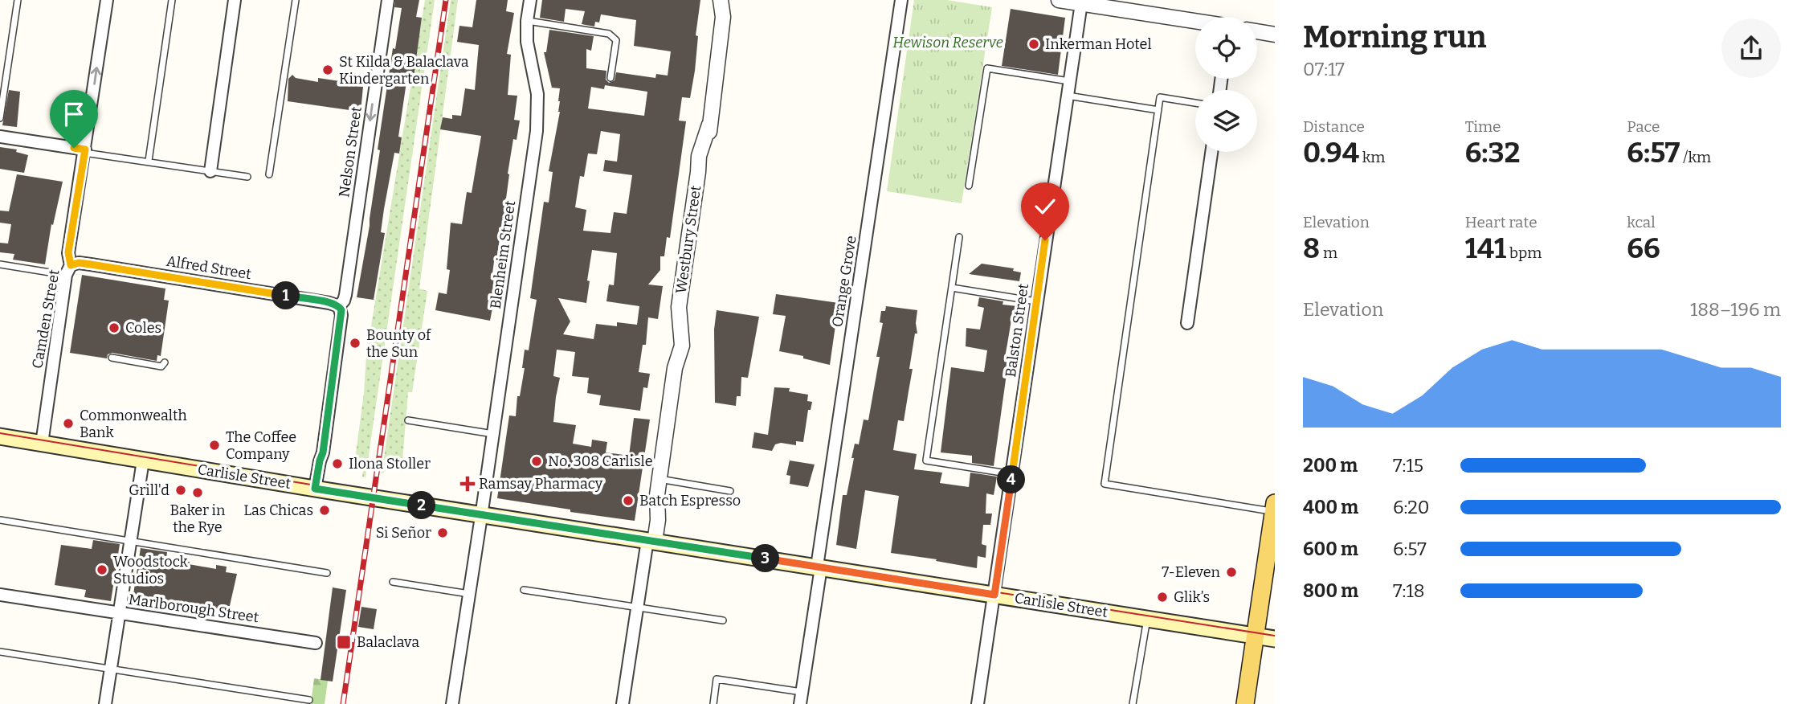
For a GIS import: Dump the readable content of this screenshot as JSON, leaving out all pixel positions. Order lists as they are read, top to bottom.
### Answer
{
  "streets": {
    "main road": ["Carlisle Street"],
    "street": [
      "Nelson Street",
      "Westbury Street",
      "Blenheim Street",
      "Alfred Street",
      "Orange Grove",
      "Camden Street",
      "Balston Street",
      "Marlborough Street"
    ]
  },
  "crossings": [
    ["Nelson Street", "Alfred Street"],
    ["Nelson Street", "Carlisle Street"],
    ["Westbury Street", "Carlisle Street"],
    ["Blenheim Street", "Carlisle Street"],
    ["Alfred Street", "Camden Street"],
    ["Orange Grove", "Carlisle Street"],
    ["Camden Street", "Carlisle Street"],
    ["Balston Street", "Carlisle Street"]
  ],
  "one_way": ["Nelson Street"],
  "parks": ["Hewison Reserve"],
  "places": {
    "other": [
      "Inkerman Hotel",
      "St Kilda & Balaclava Kindergarten",
      "Coles",
      "Bounty of the Sun",
      "Commonwealth Bank",
      "The Coffee Company",
      "No. 308 Carlisle",
      "Ilona Stoller",
      "Grill'd",
      "Baker in the Rye",
      "Batch Espresso",
      "Las Chicas",
      "Si Señor",
      "Woodstock Studios",
      "7-Eleven",
      "Glik’s"
    ],
    "health": ["Ramsay Pharmacy"],
    "transit": ["Balaclava"]
  },
  "page": {
    "heading": ["Morning run", "07:17"],
    "stats": [
      ["Distance", "0.94 km"],
      ["Time", "6:32"],
      ["Pace", "6:57 /km"],
      ["Elevation", "8 m"],
      ["Heart rate", "141 bpm"],
      ["kcal", "66"]
    ],
    "pins": [
      "1",
      "4",
      "2",
      "3"
    ],
    "chart": ["Elevation", "188–196 m"],
    "list": [
      {
        "name": "200 m",
        "note": "7:15"
      },
      {
        "name": "400 m",
        "note": "6:20"
      },
      {
        "name": "600 m",
        "note": "6:57"
      },
      {
        "name": "800 m",
        "note": "7:18"
      }
    ]
  }
}
